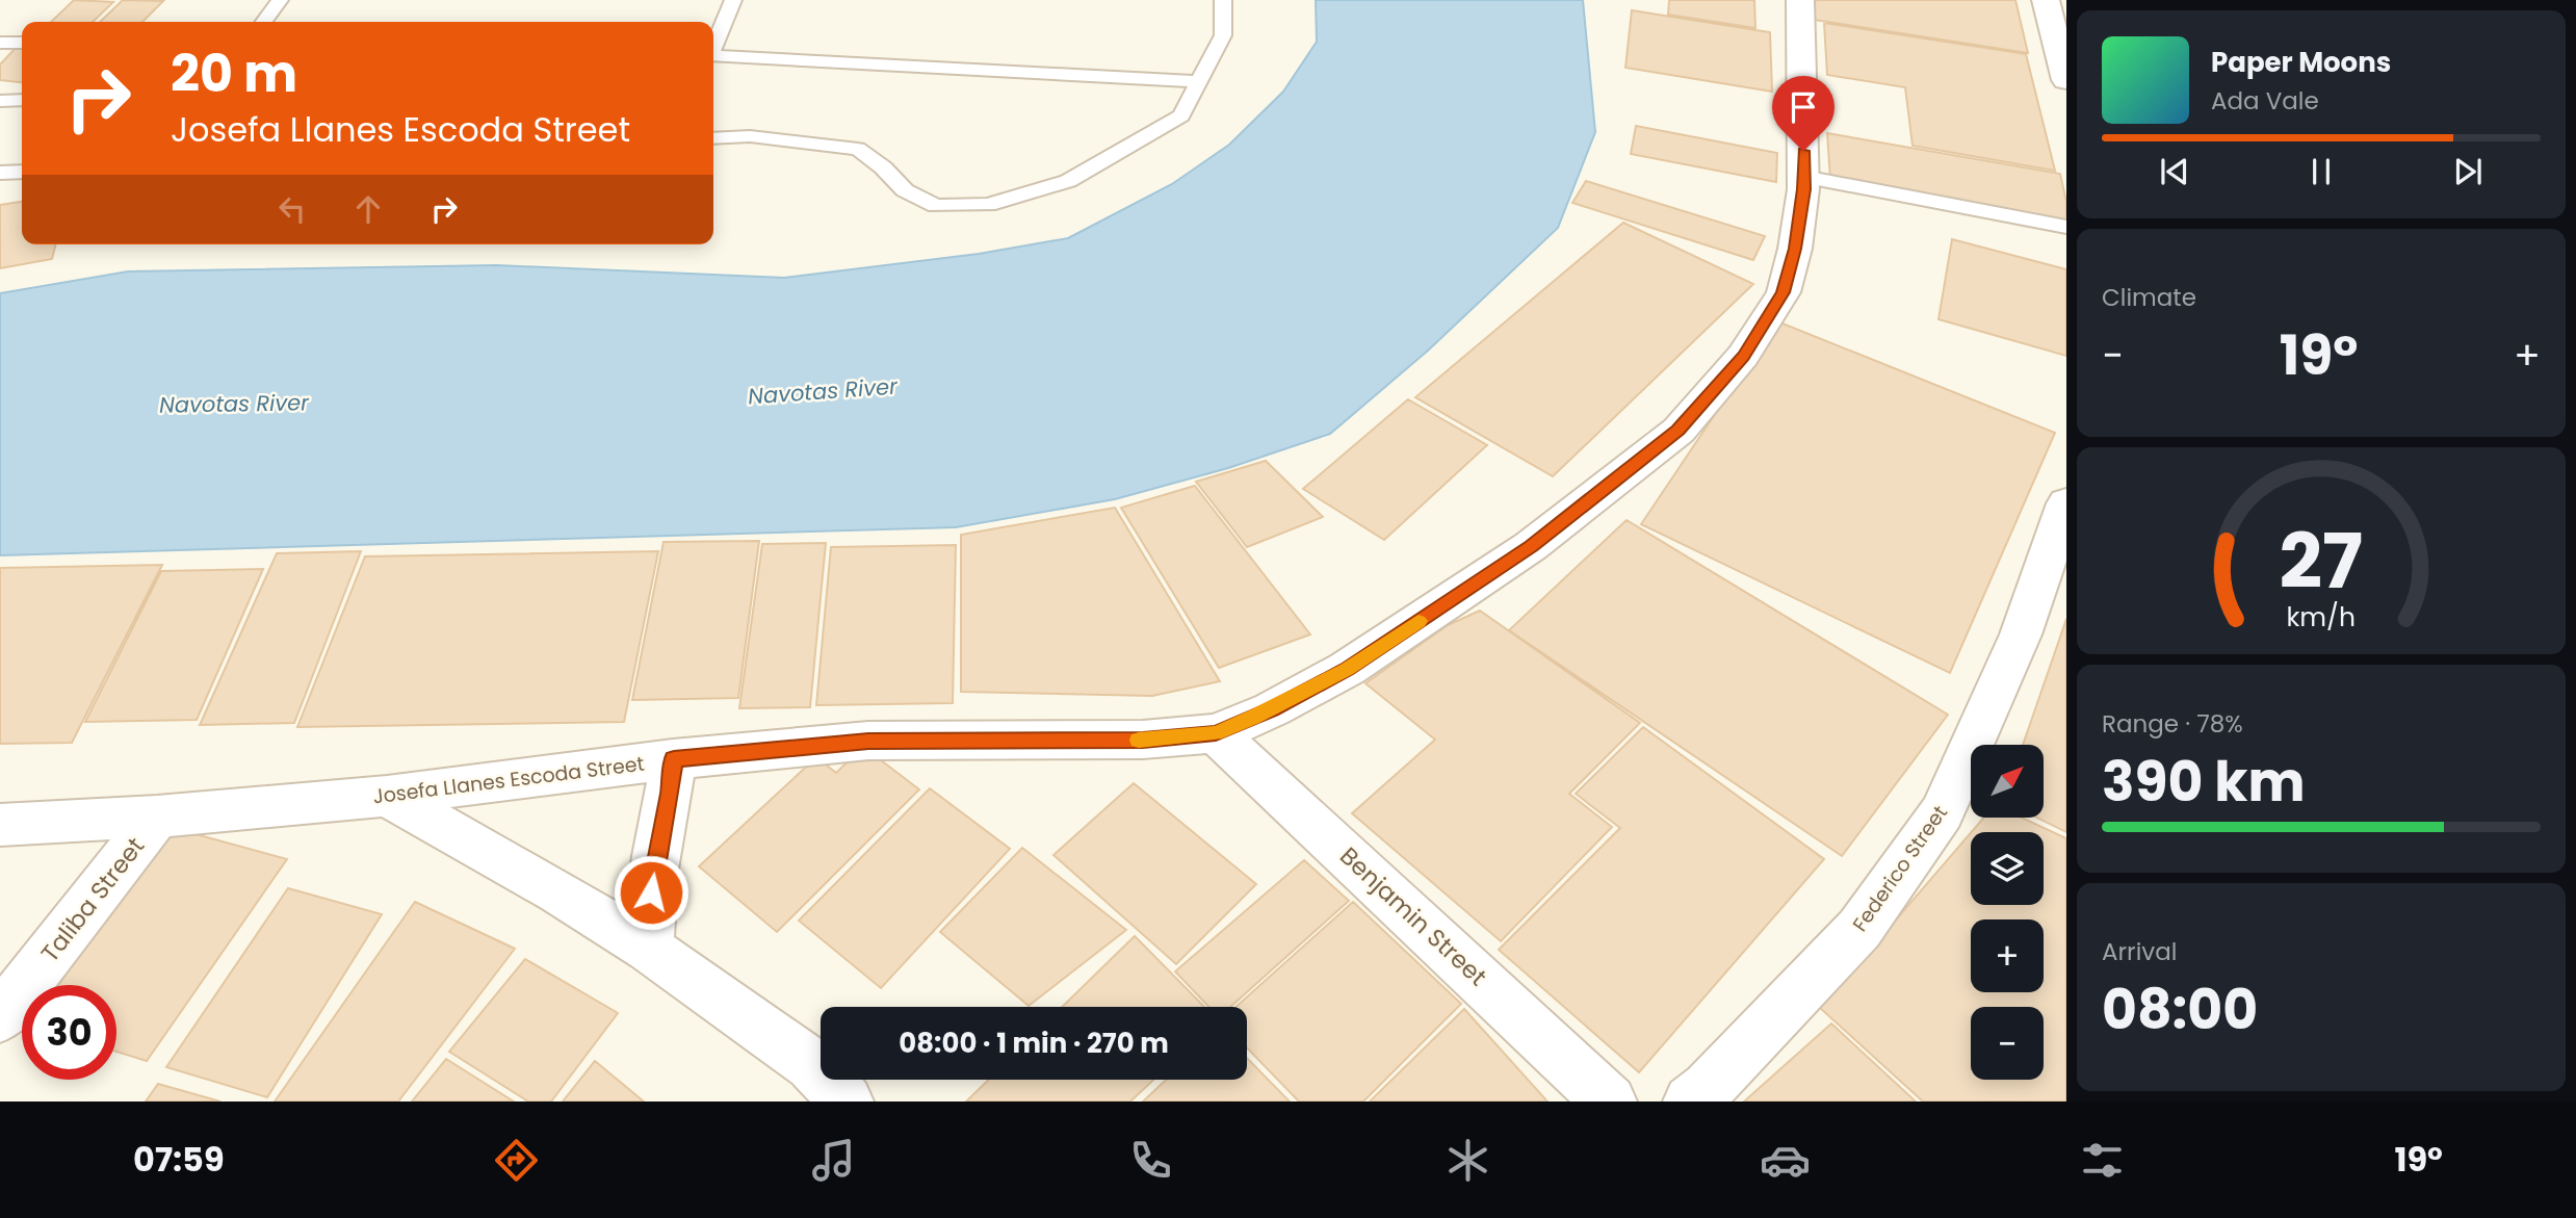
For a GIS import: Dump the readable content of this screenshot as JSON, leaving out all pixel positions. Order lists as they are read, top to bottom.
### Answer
{
  "streets": {
    "street": [
      "Josefa Llanes Escoda Street",
      "Federico Street",
      "Taliba Street",
      "Benjamin Street"
    ]
  },
  "crossings": [
    ["Josefa Llanes Escoda Street", "Taliba Street"],
    ["Josefa Llanes Escoda Street", "Benjamin Street"]
  ],
  "water": ["Navotas River"],
  "north": "top right",
  "page": {
    "turn": ["20 m", "Josefa Llanes Escoda Street"],
    "song": ["Paper Moons", "Ada Vale"],
    "tile": [
      "Climate",
      ["Range · 78%", "390 km"],
      ["Arrival", "08:00"]
    ],
    "heat": ["−", "19°", "+"],
    "map_buttons": ["+", "−"],
    "limit": "30",
    "trip": "08:00 · 1 min · 270 m",
    "tabs": ["07:59", "19°"],
    "gauge": ["27", "km/h"]
  }
}
